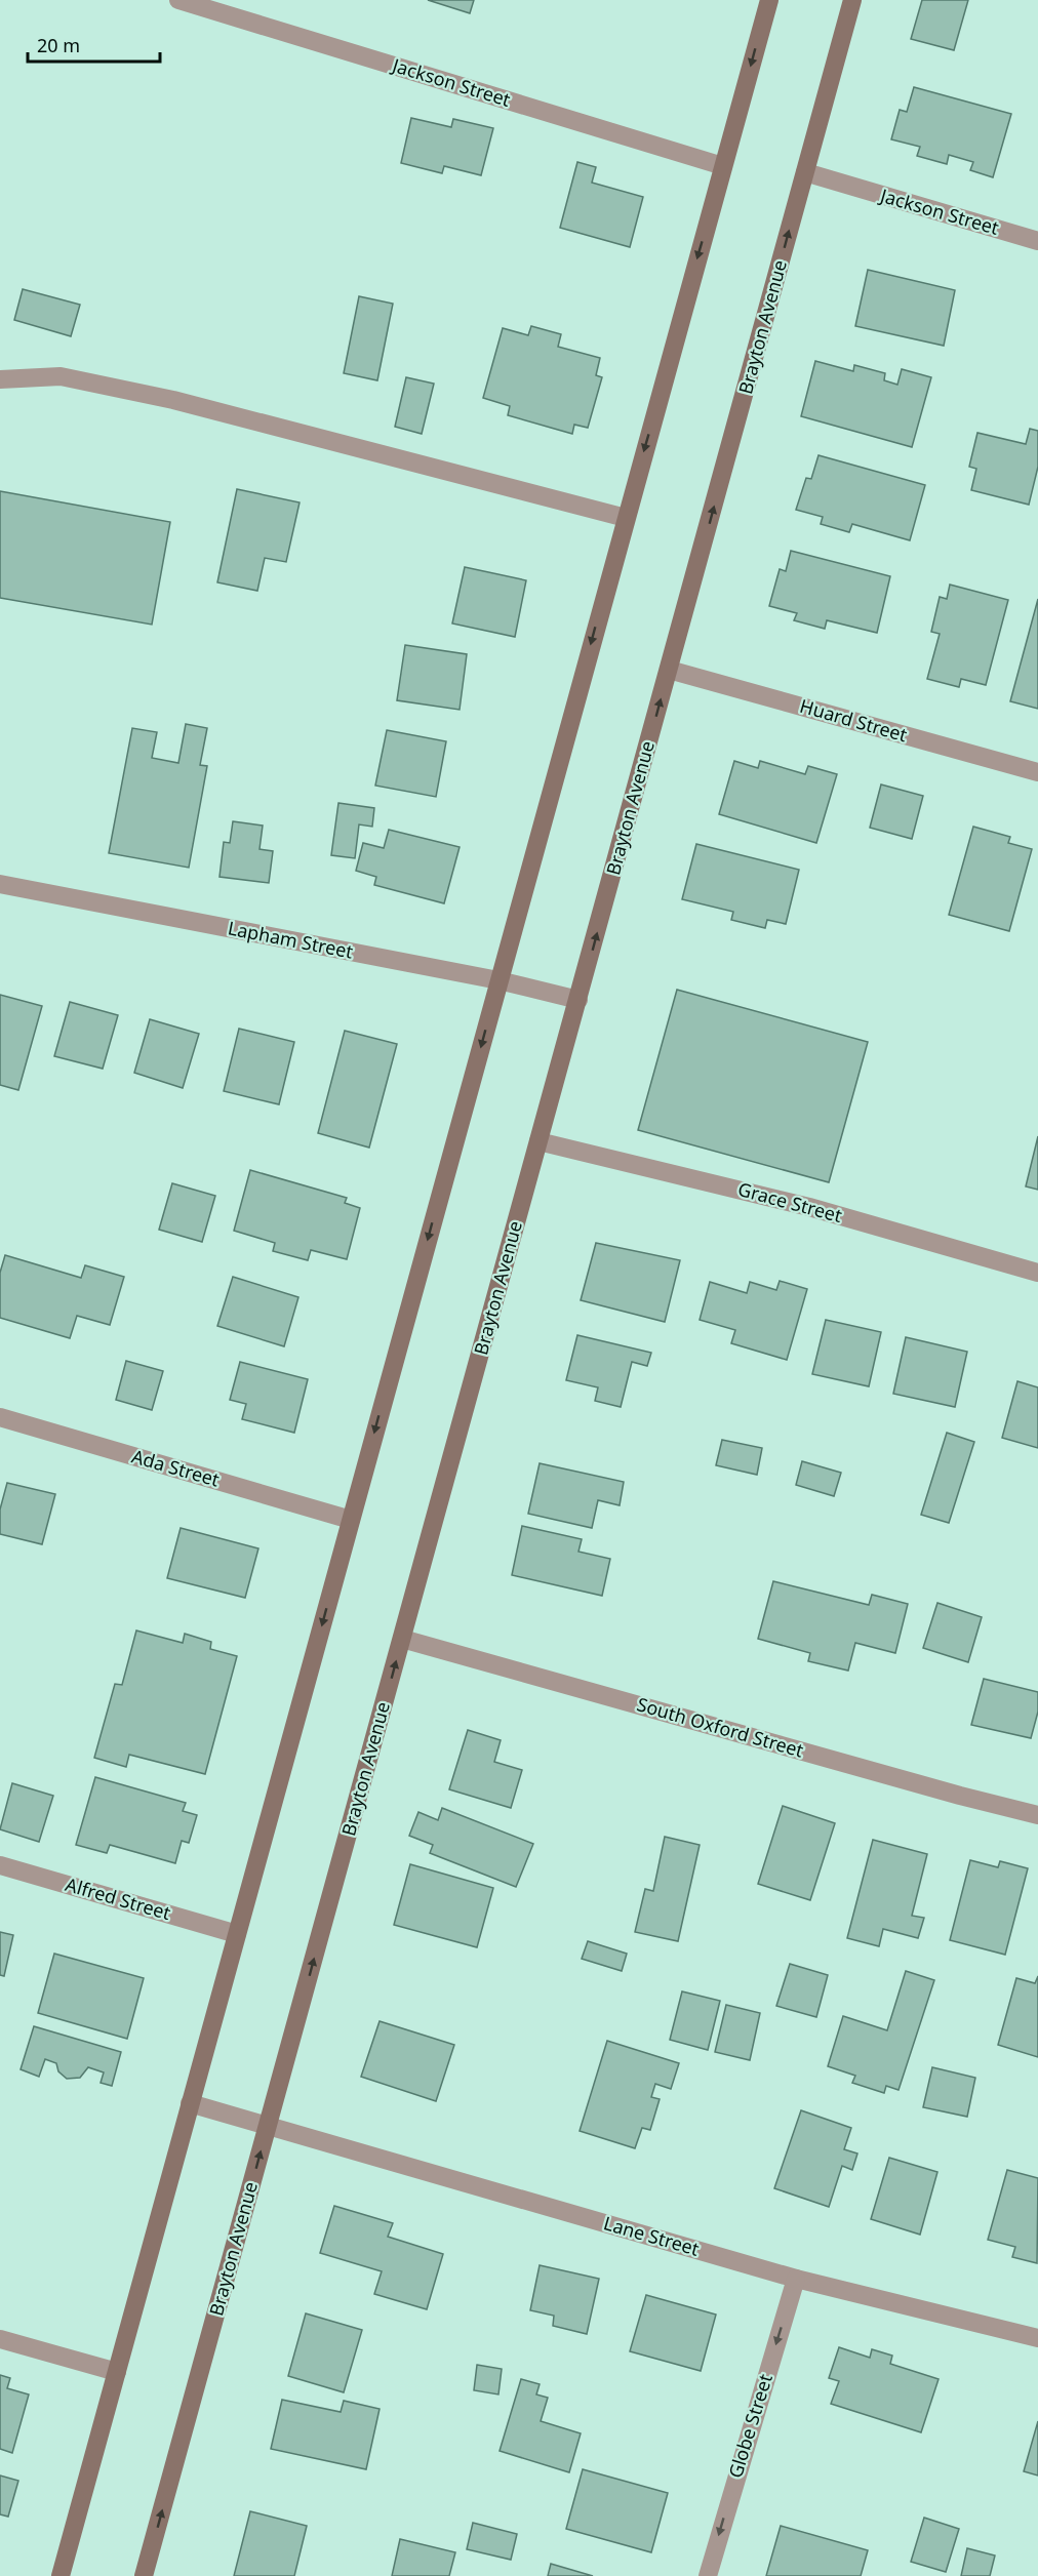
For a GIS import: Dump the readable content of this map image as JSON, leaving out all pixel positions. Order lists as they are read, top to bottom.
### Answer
{
  "streets": {
    "main road": ["Brayton Avenue"],
    "street": [
      "Jackson Street",
      "Huard Street",
      "Lapham Street",
      "Grace Street",
      "Ada Street",
      "South Oxford Street",
      "Alfred Street",
      "Lane Street",
      "Globe Street"
    ]
  },
  "crossings": [
    ["Jackson Street", "Brayton Avenue"],
    ["Brayton Avenue", "Huard Street"],
    ["Brayton Avenue", "Lapham Street"],
    ["Brayton Avenue", "Grace Street"],
    ["Brayton Avenue", "South Oxford Street"],
    ["Brayton Avenue", "Lane Street"],
    ["Lane Street", "Globe Street"]
  ],
  "one_way": ["Globe Street"],
  "scale_bar": "20 m"
}
